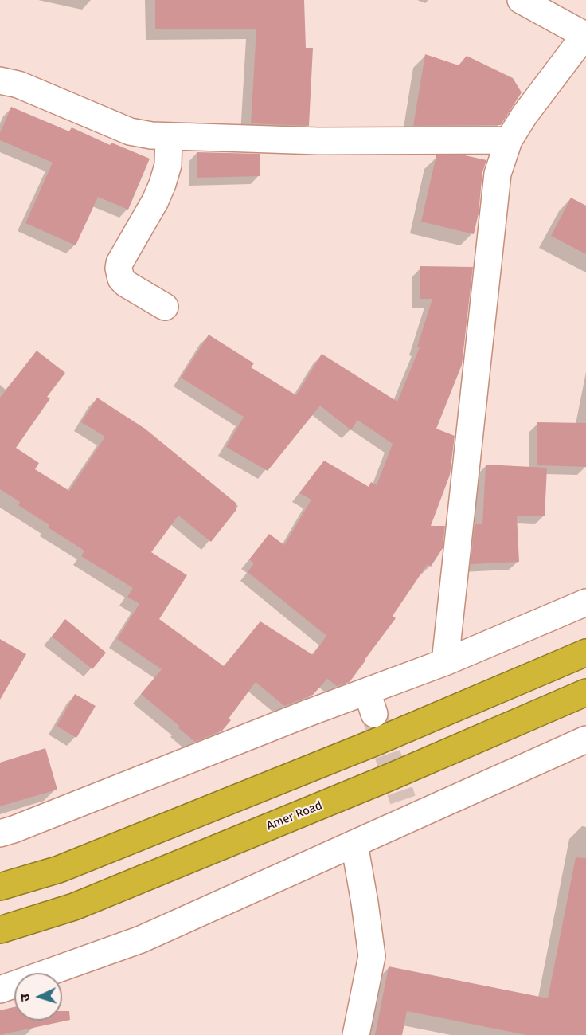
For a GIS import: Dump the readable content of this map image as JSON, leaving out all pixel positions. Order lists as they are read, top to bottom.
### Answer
{
  "streets": {
    "highway": ["Amer Road"]
  },
  "north": "left"
}
